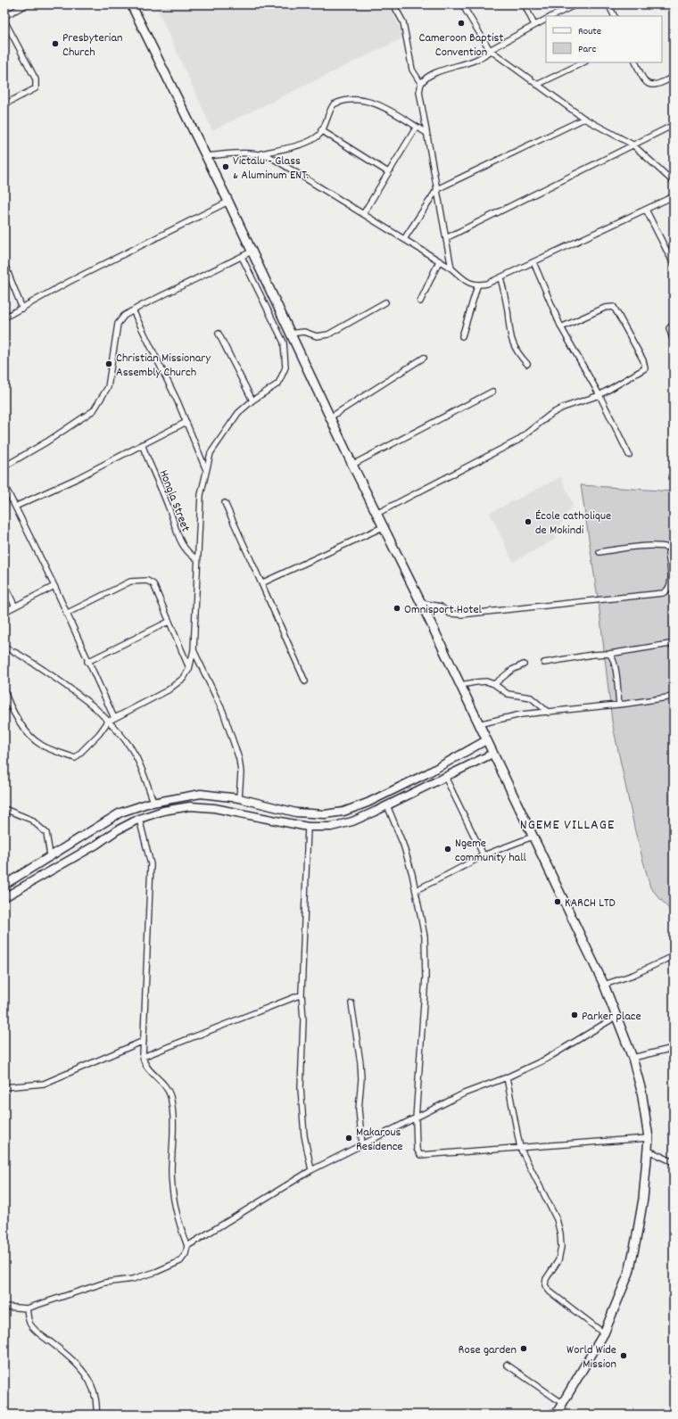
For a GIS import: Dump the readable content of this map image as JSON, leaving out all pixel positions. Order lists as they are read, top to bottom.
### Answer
{
  "streets": {
    "street": ["Hongla Street"]
  },
  "districts": ["NGEME VILLAGE"],
  "places": [
    "Cameroon Baptist Convention",
    "Presbyterian Church",
    "Victalu - Glass & Aluminum ENT.",
    "Christian Missionary Assembly Church",
    "École catholique de Mokindi",
    "Omnisport Hotel",
    "Ngeme community hall",
    "KARCH LTD",
    "Parker place",
    "Makarous Residence",
    "Rose garden",
    "World Wide Mission"
  ],
  "legend": ["Route", "Parc"]
}
